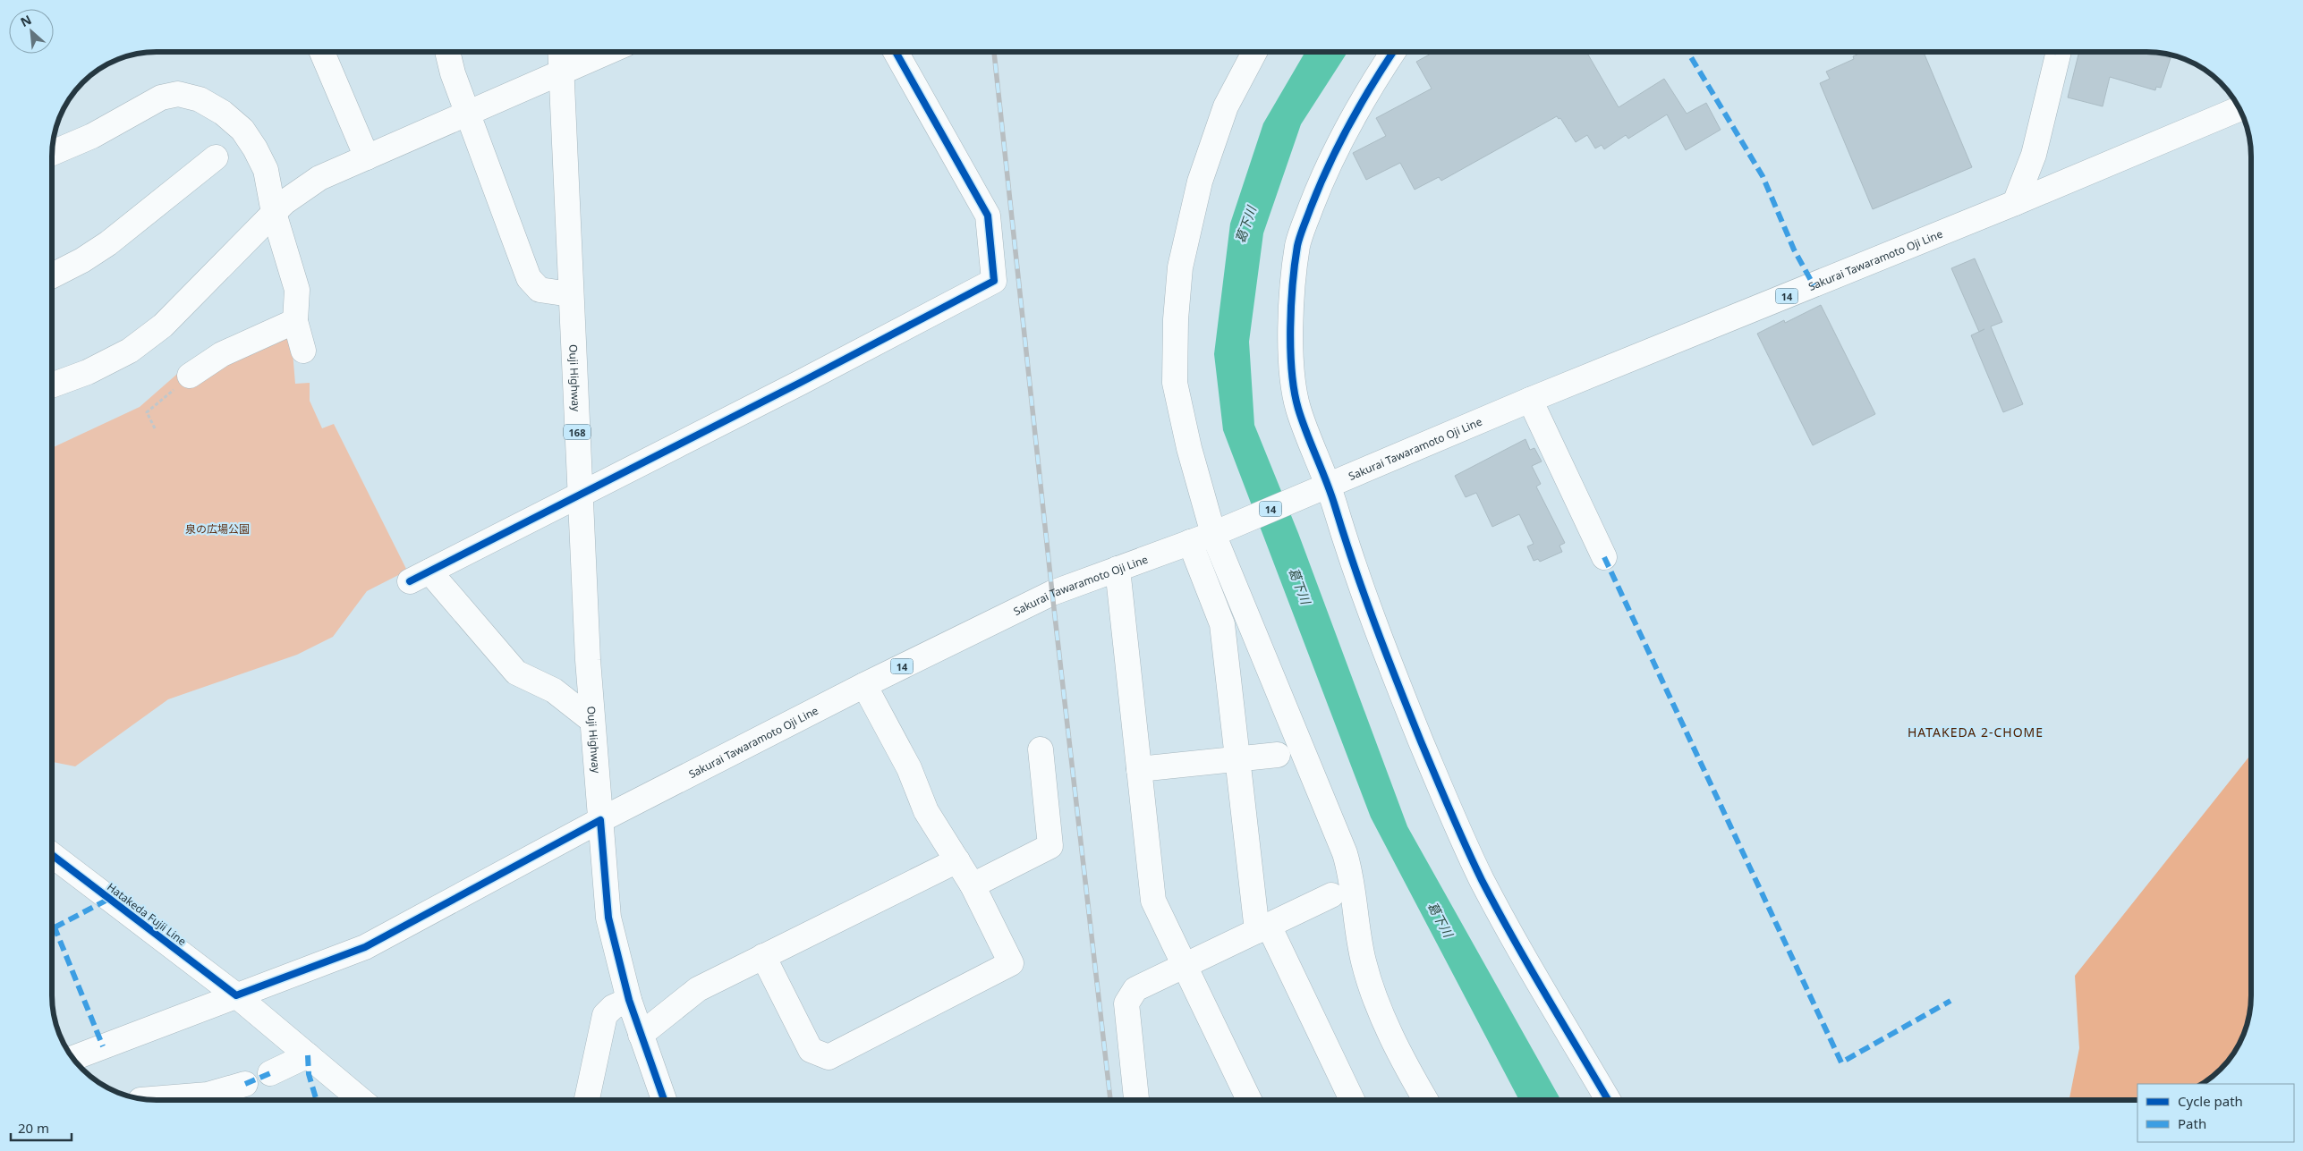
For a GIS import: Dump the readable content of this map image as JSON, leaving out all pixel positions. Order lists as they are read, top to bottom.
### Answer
{
  "streets": {
    "main road": [
      "Sakurai Tawaramoto Oji Line",
      "14",
      "Ouji Highway",
      "168",
      "Hatakeda Fujii Line"
    ]
  },
  "crossings": [
    ["Sakurai Tawaramoto Oji Line", "Ouji Highway"],
    ["Sakurai Tawaramoto Oji Line", "168"],
    ["Sakurai Tawaramoto Oji Line", "Hatakeda Fujii Line"],
    ["Ouji Highway", "168"]
  ],
  "districts": ["HATAKEDA 2-CHOME"],
  "water": ["葛下川"],
  "parks": ["泉の広場公園"],
  "legend": ["Cycle path", "Path"],
  "scale_bar": "20 m",
  "north": "top left"
}
